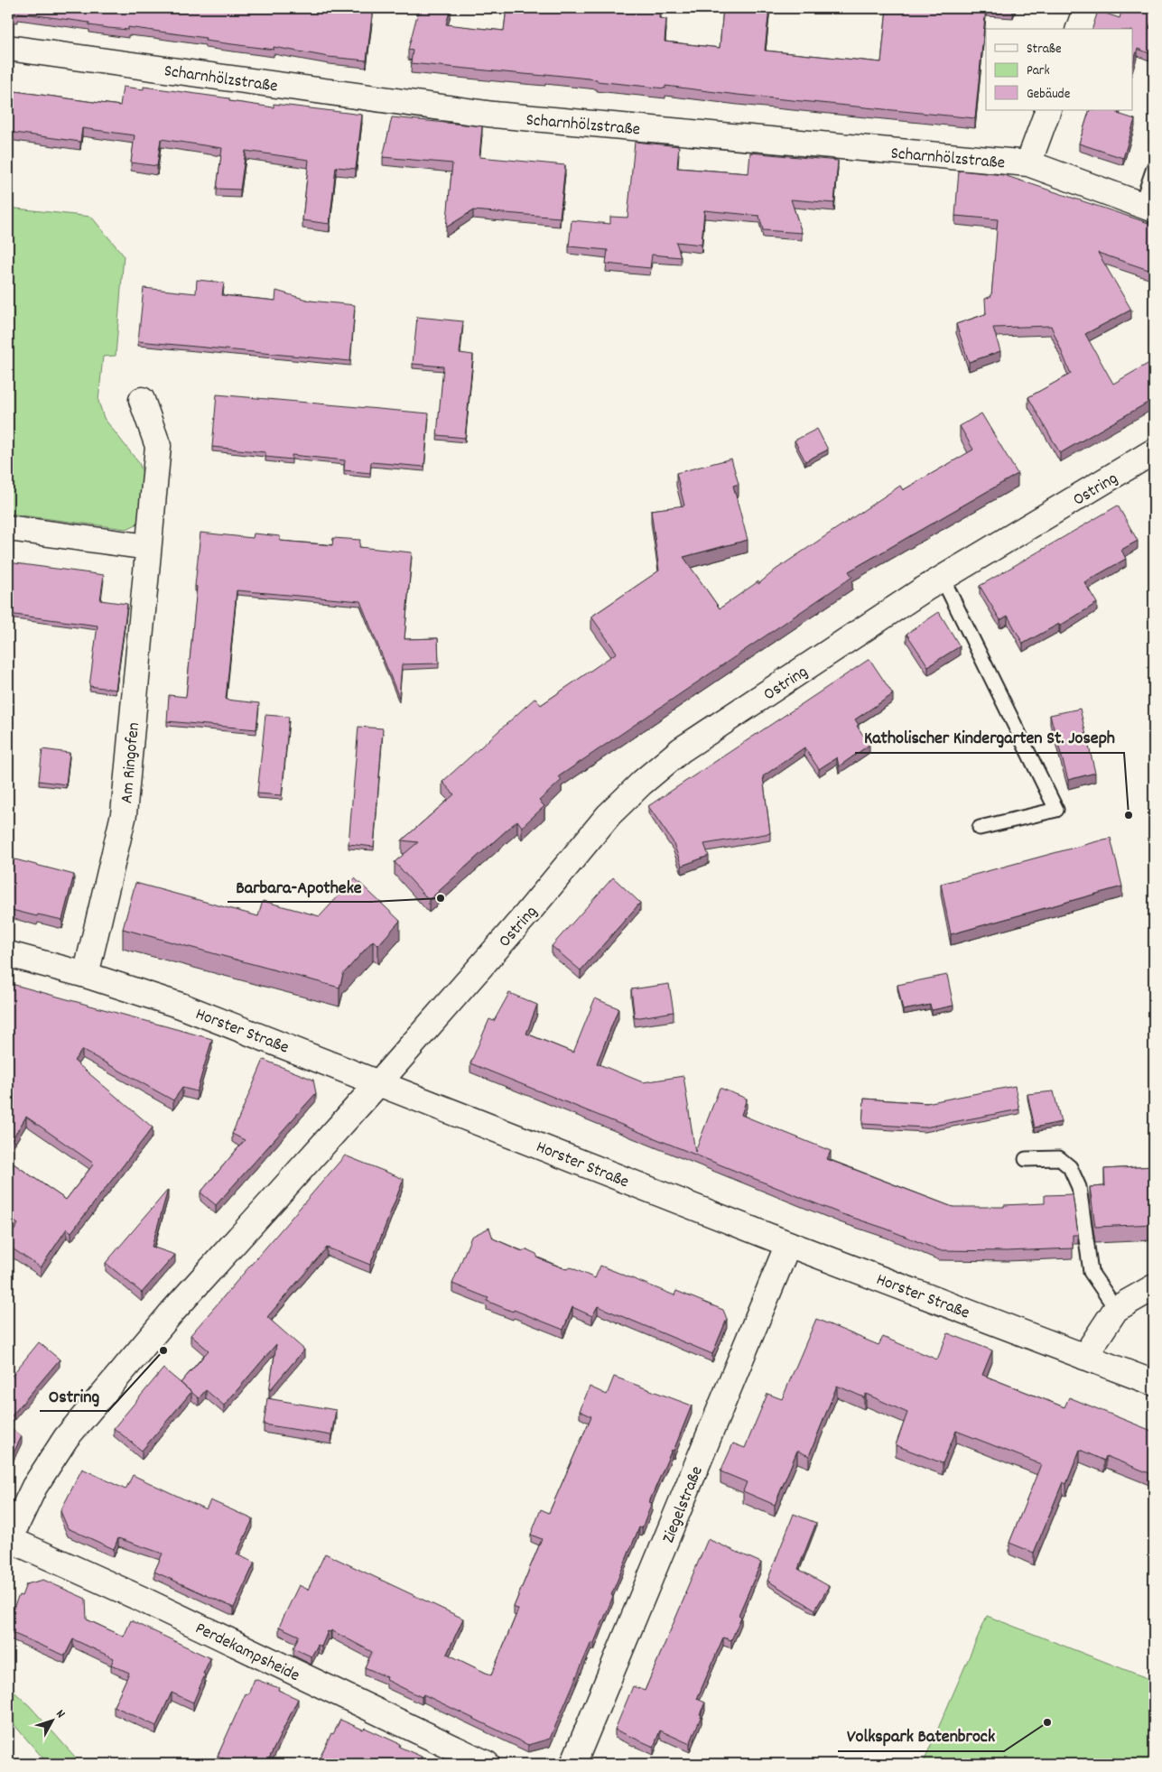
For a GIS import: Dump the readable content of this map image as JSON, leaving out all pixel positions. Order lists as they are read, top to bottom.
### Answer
{
  "streets": {
    "street": [
      "Scharnhölzstraße",
      "Ostring",
      "Am Ringofen",
      "Horster Straße",
      "Ziegelstraße",
      "Perdekampsheide"
    ]
  },
  "crossings": [
    ["Ostring", "Horster Straße"],
    ["Ostring", "Perdekampsheide"],
    ["Am Ringofen", "Horster Straße"],
    ["Horster Straße", "Ziegelstraße"]
  ],
  "places": [
    "Katholischer Kindergarten St. Joseph",
    "Barbara-Apotheke",
    "Ostring",
    "Volkspark Batenbrock"
  ],
  "legend": ["Straße", "Park", "Gebäude"],
  "north": "top right"
}
